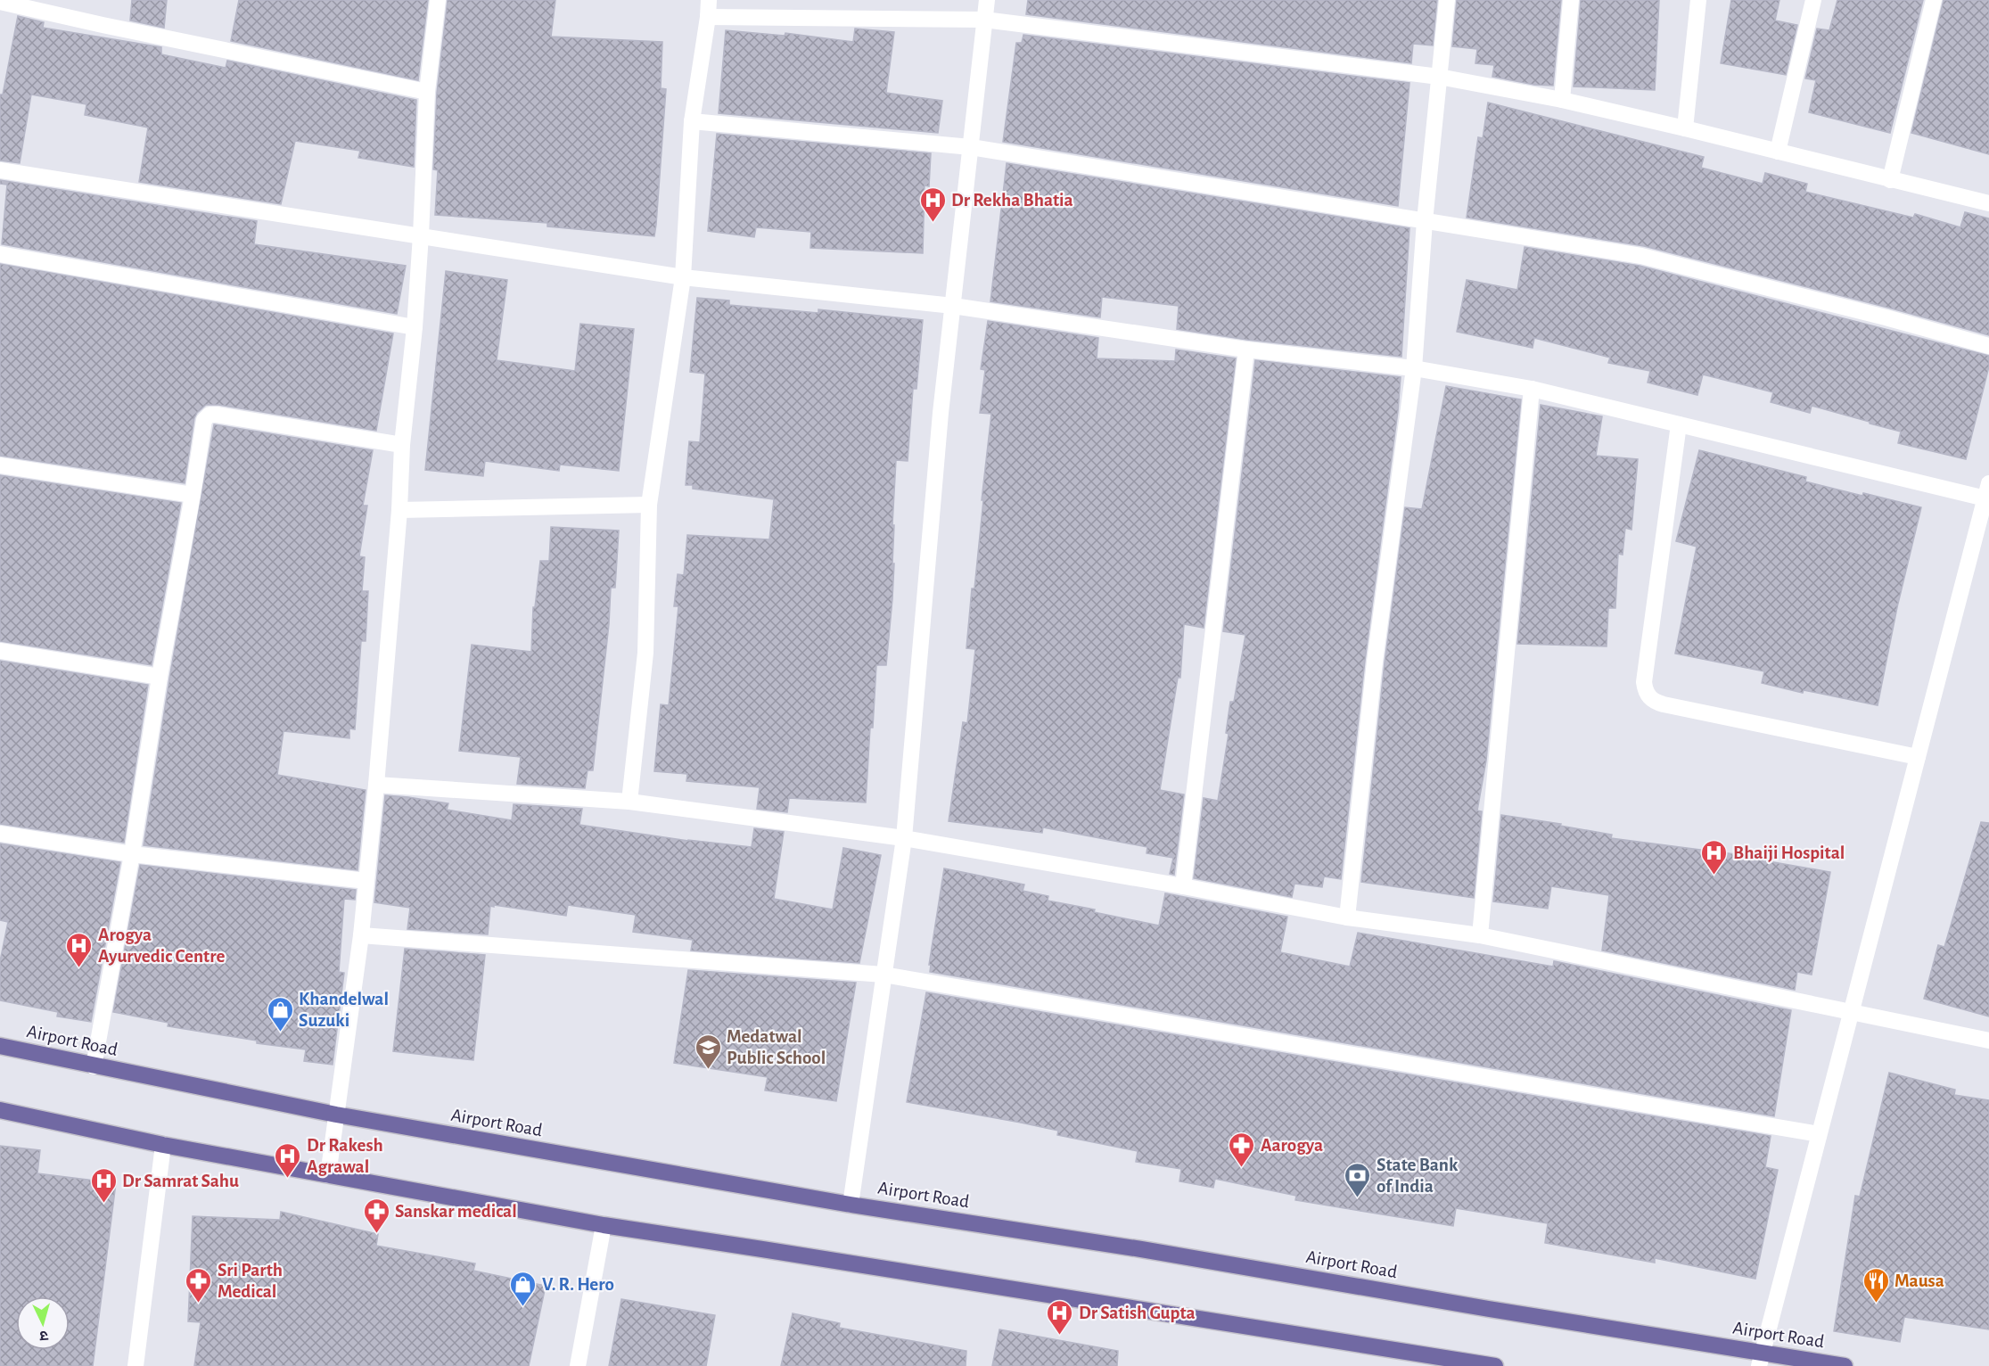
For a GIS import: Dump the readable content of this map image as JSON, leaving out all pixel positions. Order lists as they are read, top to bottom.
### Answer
{
  "streets": {
    "main road": ["Airport Road"]
  },
  "places": {
    "hospital": [
      "Dr Rekha Bhatia",
      "Bhaiji Hospital",
      "Arogya Ayurvedic Centre",
      "Dr Rakesh Agrawal",
      "Dr Samrat Sahu",
      "Dr Satish Gupta"
    ],
    "shop": ["Khandelwal Suzuki", "V. R. Hero"],
    "school or university": ["Medatwal Public School"],
    "pharmacy": ["Aarogya", "Sanskar medical", "Sri Parth Medical"],
    "bank": ["State Bank of India"],
    "restaurant": ["Mausa"]
  },
  "north": "bottom"
}
